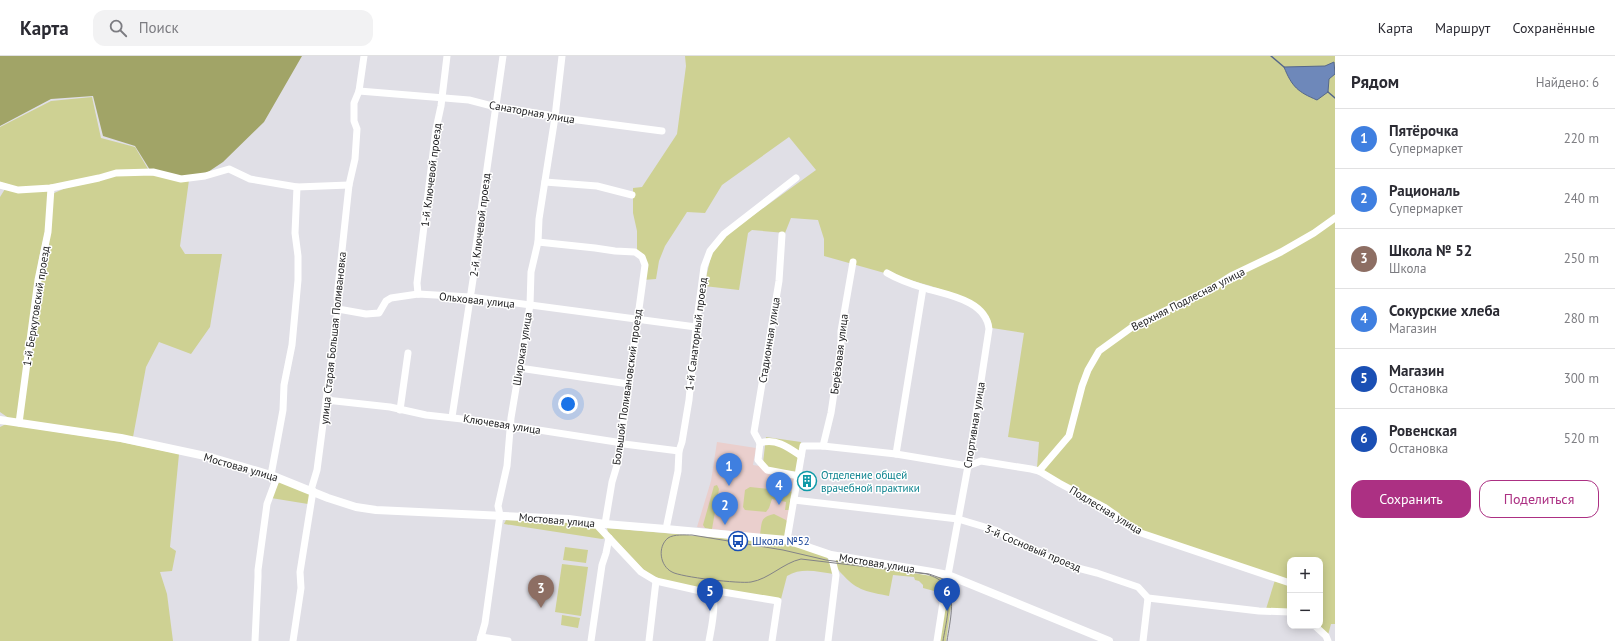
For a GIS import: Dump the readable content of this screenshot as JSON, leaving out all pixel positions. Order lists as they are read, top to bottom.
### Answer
{
  "streets": {
    "street": [
      "Санаторная улица",
      "1-й Ключевой проезд",
      "2-й Ключевой проезд",
      "Верхняя Подлесная улица",
      "Ольховая улица",
      "1-й Беркутовский проезд",
      "1-й Санаторный проезд",
      "улица Старая Большая Поливановка",
      "Стадионная улица",
      "Широкая улица",
      "Берёзовая улица",
      "Большой Поливановский проезд",
      "Ключевая улица",
      "Спортивная улица",
      "Мостовая улица",
      "Подлесная улица",
      "3-й Сосновый проезд"
    ]
  },
  "crossings": [
    ["Санаторная улица", "1-й Ключевой проезд"],
    ["Санаторная улица", "2-й Ключевой проезд"],
    ["Санаторная улица", "улица Старая Большая Поливановка"],
    ["Санаторная улица", "Широкая улица"],
    ["1-й Ключевой проезд", "Ольховая улица"],
    ["2-й Ключевой проезд", "Ольховая улица"],
    ["2-й Ключевой проезд", "Ключевая улица"],
    ["Верхняя Подлесная улица", "Подлесная улица"],
    ["Ольховая улица", "1-й Санаторный проезд"],
    ["Ольховая улица", "улица Старая Большая Поливановка"],
    ["Ольховая улица", "Широкая улица"],
    ["Ольховая улица", "Большой Поливановский проезд"],
    ["1-й Беркутовский проезд", "Мостовая улица"],
    ["1-й Санаторный проезд", "Ключевая улица"],
    ["1-й Санаторный проезд", "Мостовая улица"],
    ["улица Старая Большая Поливановка", "Ключевая улица"],
    ["улица Старая Большая Поливановка", "Мостовая улица"],
    ["Широкая улица", "Большой Поливановский проезд"],
    ["Широкая улица", "Ключевая улица"],
    ["Широкая улица", "Мостовая улица"],
    ["Берёзовая улица", "Подлесная улица"],
    ["Большой Поливановский проезд", "Ключевая улица"],
    ["Большой Поливановский проезд", "Мостовая улица"],
    ["Спортивная улица", "Мостовая улица"],
    ["Спортивная улица", "Подлесная улица"],
    ["Спортивная улица", "3-й Сосновый проезд"]
  ],
  "places": {
    "building": ["Отделение общей врачебной практики"],
    "bus stop": ["Школа №52"]
  },
  "page": {
    "header": "Карта",
    "search": "Поиск",
    "nav": ["Карта", "Маршрут", "Сохранённые"],
    "heading": ["Рядом", "Найдено: 6"],
    "list": [
      {
        "mark": "1",
        "name": "Пятёрочка",
        "note": "Супермаркет",
        "value": "220 m"
      },
      {
        "mark": "2",
        "name": "Рациональ",
        "note": "Супермаркет",
        "value": "240 m"
      },
      {
        "mark": "3",
        "name": "Школа № 52",
        "note": "Школа",
        "value": "250 m"
      },
      {
        "mark": "4",
        "name": "Сокурские хлеба",
        "note": "Магазин",
        "value": "280 m"
      },
      {
        "mark": "5",
        "name": "Магазин",
        "note": "Остановка",
        "value": "300 m"
      },
      {
        "mark": "6",
        "name": "Ровенская",
        "note": "Остановка",
        "value": "520 m"
      }
    ],
    "pins": [
      "1",
      "4",
      "2",
      "3",
      "5",
      "6"
    ],
    "buttons": ["Сохранить", "Поделиться"],
    "map_buttons": ["+", "−"]
  }
}
